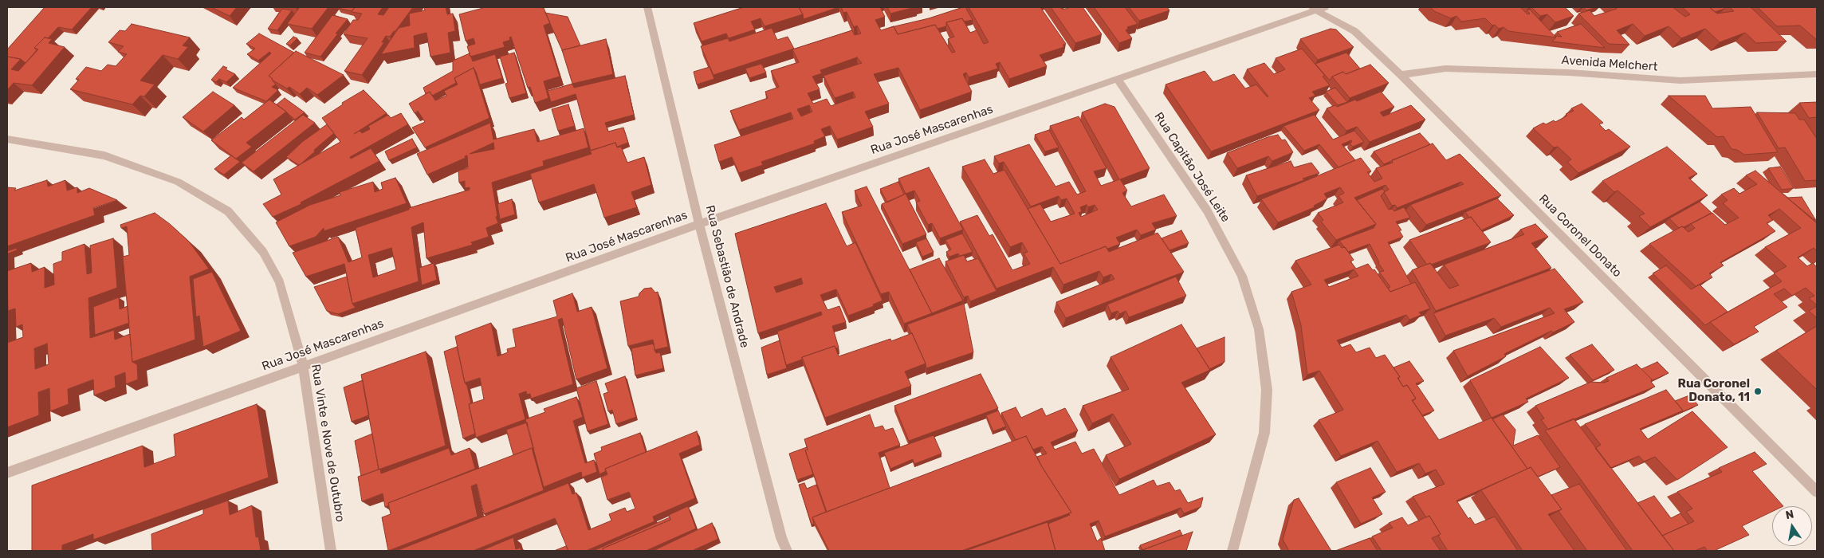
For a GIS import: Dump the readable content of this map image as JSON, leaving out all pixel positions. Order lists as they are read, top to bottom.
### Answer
{
  "streets": {
    "street": [
      "Avenida Melchert",
      "Rua José Mascarenhas",
      "Rua Capitão José Leite",
      "Rua Coronel Donato",
      "Rua Sebastião de Andrade",
      "Rua Vinte e Nove de Outubro"
    ]
  },
  "crossings": [
    ["Avenida Melchert", "Rua Coronel Donato"],
    ["Rua José Mascarenhas", "Rua Capitão José Leite"],
    ["Rua José Mascarenhas", "Rua Coronel Donato"],
    ["Rua José Mascarenhas", "Rua Sebastião de Andrade"],
    ["Rua José Mascarenhas", "Rua Vinte e Nove de Outubro"]
  ],
  "places": ["Rua Coronel Donato, 11"],
  "north": "top"
}
